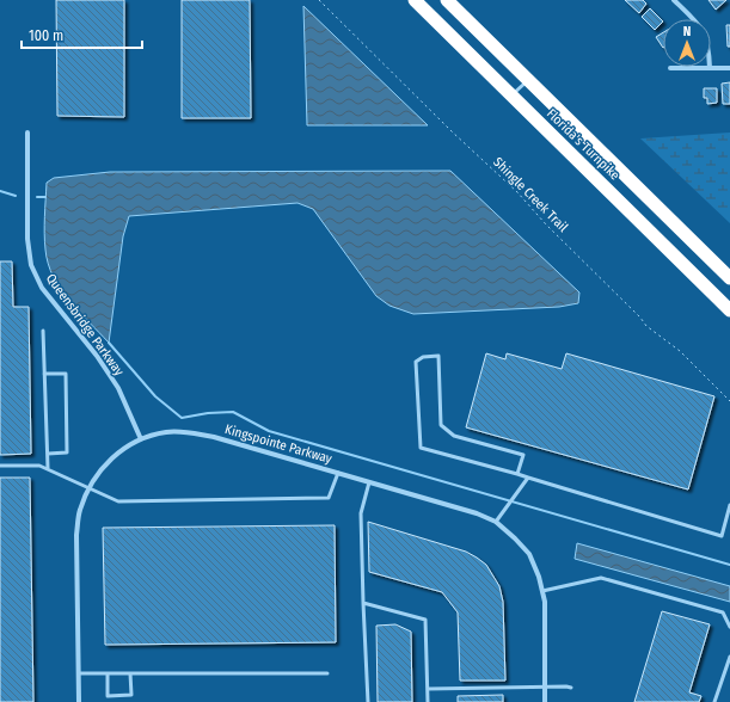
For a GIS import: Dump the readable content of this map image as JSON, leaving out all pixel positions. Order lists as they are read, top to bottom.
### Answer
{
  "streets": {
    "highway": ["Florida's Turnpike"],
    "street": ["Queensbridge Parkway", "Kingspointe Parkway"],
    "path": ["Shingle Creek Trail"]
  },
  "crossings": [
    ["Queensbridge Parkway", "Kingspointe Parkway"]
  ],
  "scale_bar": "100 m",
  "north": "top"
}
